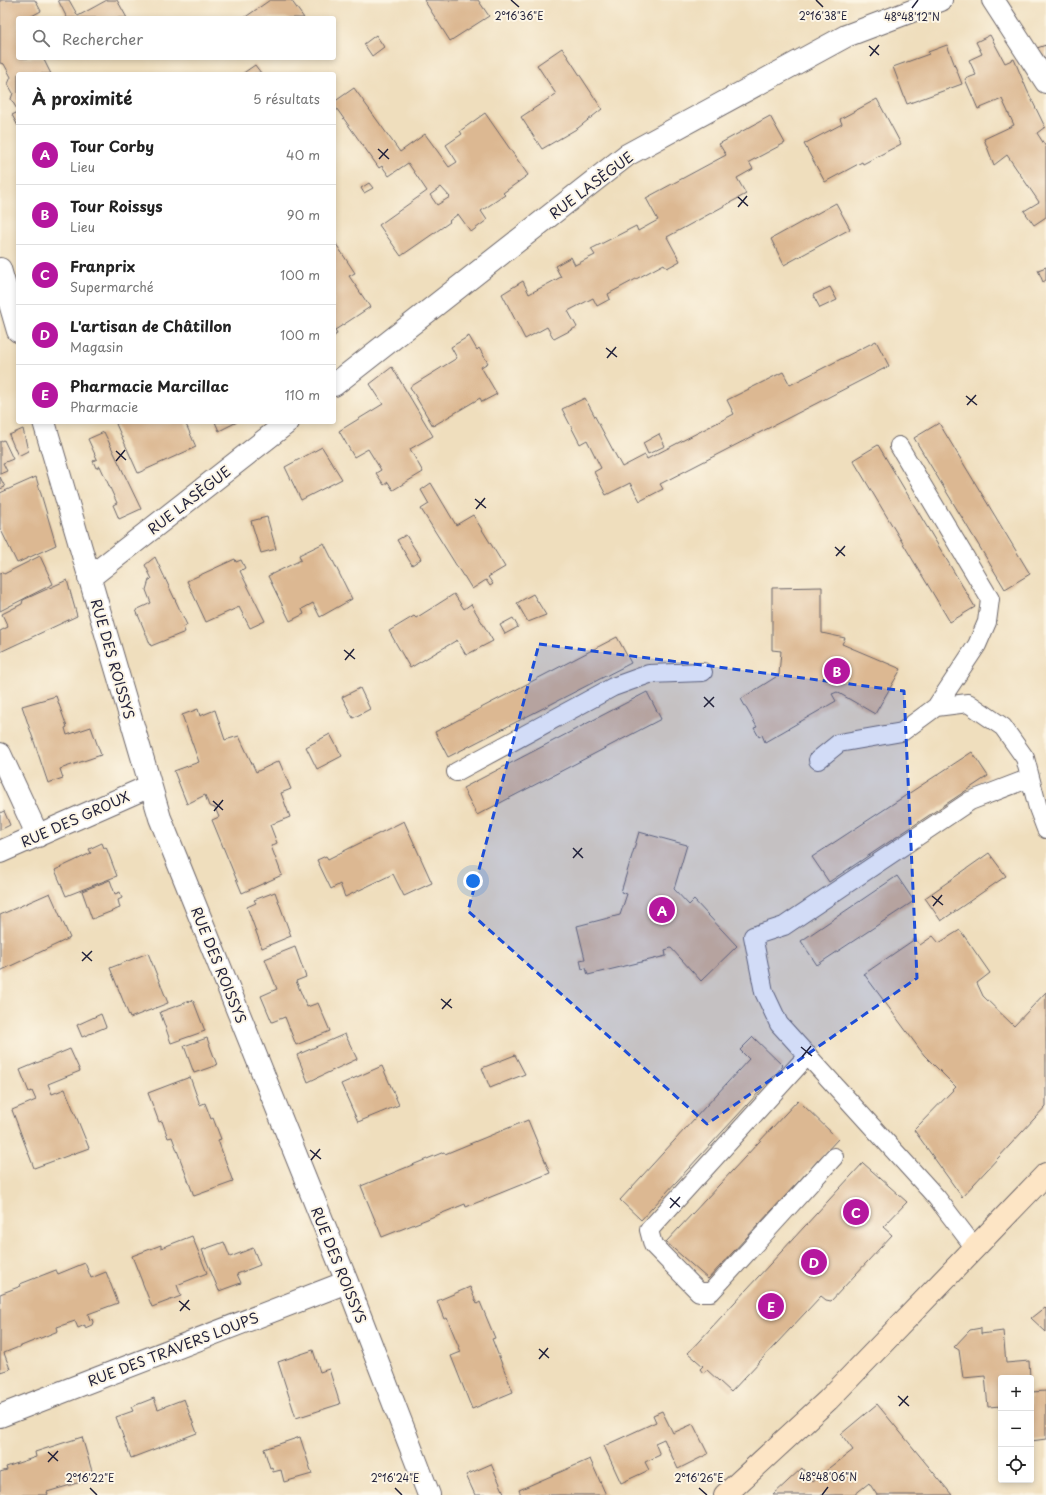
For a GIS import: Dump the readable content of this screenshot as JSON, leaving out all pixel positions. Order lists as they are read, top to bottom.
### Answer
{
  "streets": {
    "street": [
      "RUE LASÈGUE",
      "RUE DES ROISSYS",
      "RUE DES GROUX",
      "RUE DES TRAVERS LOUPS"
    ]
  },
  "crossings": [
    ["RUE LASÈGUE", "RUE DES ROISSYS"],
    ["RUE DES ROISSYS", "RUE DES GROUX"],
    ["RUE DES ROISSYS", "RUE DES TRAVERS LOUPS"]
  ],
  "page": {
    "search": "Rechercher",
    "heading": ["À proximité", "5 résultats"],
    "list": [
      {
        "mark": "A",
        "name": "Tour Corby",
        "note": "Lieu",
        "value": "40 m"
      },
      {
        "mark": "B",
        "name": "Tour Roissys",
        "note": "Lieu",
        "value": "90 m"
      },
      {
        "mark": "C",
        "name": "Franprix",
        "note": "Supermarché",
        "value": "100 m"
      },
      {
        "mark": "D",
        "name": "L'artisan de Châtillon",
        "note": "Magasin",
        "value": "100 m"
      },
      {
        "mark": "E",
        "name": "Pharmacie Marcillac",
        "note": "Pharmacie",
        "value": "110 m"
      }
    ],
    "pins": [
      "B",
      "A",
      "C",
      "D",
      "E"
    ],
    "map_buttons": ["+", "−"]
  },
  "coordinates": [
    "2°16'36\"E",
    "2°16'38\"E",
    "48°48'12\"N",
    "48°48'06\"N",
    "2°16'22\"E",
    "2°16'24\"E",
    "2°16'26\"E"
  ]
}
